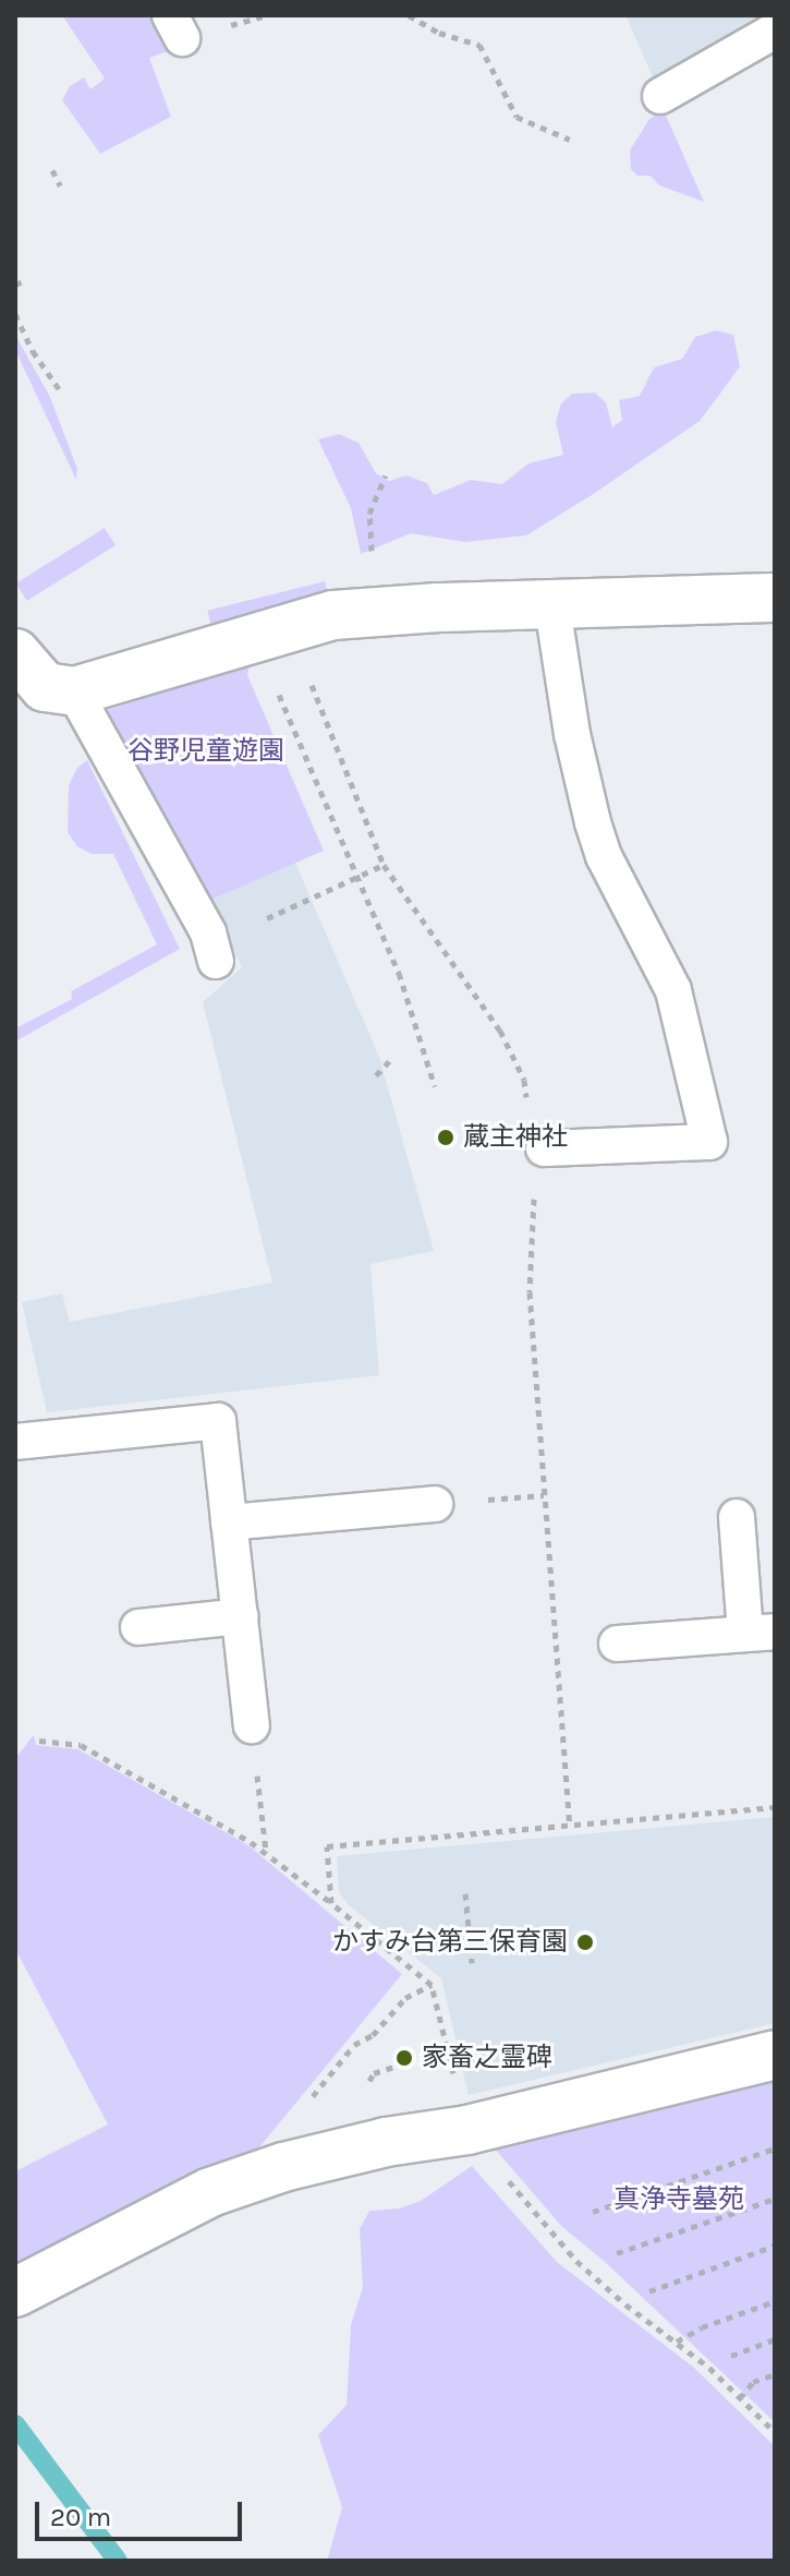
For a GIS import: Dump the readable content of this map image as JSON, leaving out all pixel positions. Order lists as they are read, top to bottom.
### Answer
{
  "parks": ["谷野児童遊園", "真浄寺墓苑"],
  "places": ["蔵主神社", "かすみ台第三保育園", "家畜之霊碑"],
  "scale_bar": "20 m"
}
